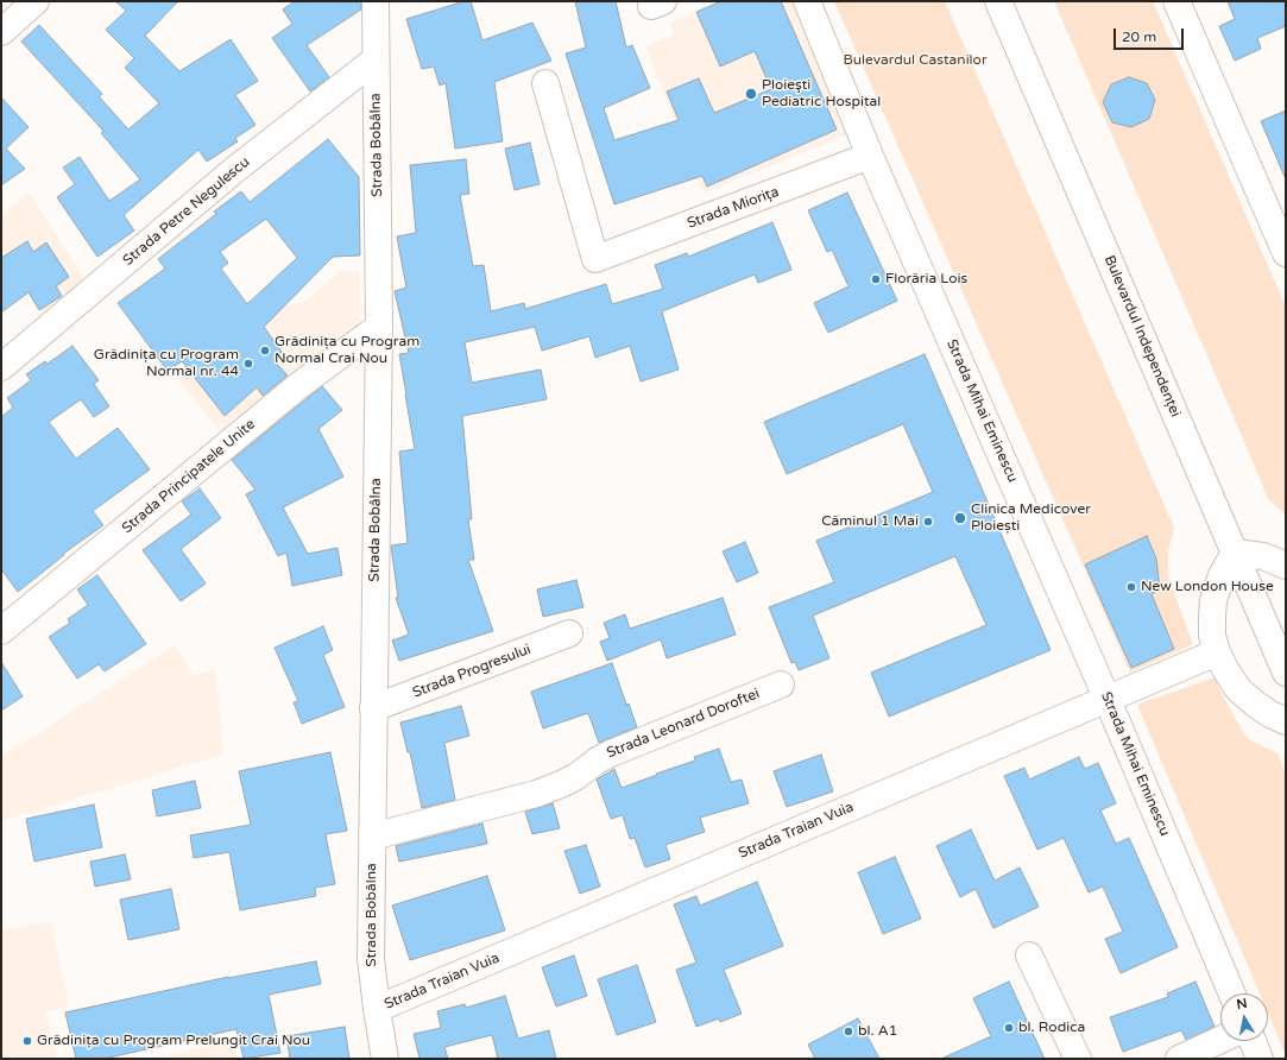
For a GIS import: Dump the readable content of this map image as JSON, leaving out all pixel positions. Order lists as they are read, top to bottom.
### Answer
{
  "streets": {
    "street": [
      "Strada Bobâlna",
      "Strada Miorița",
      "Strada Petre Negulescu",
      "Bulevardul Independenței",
      "Strada Mihai Eminescu",
      "Strada Principatele Unite",
      "Strada Progresului",
      "Strada Leonard Doroftei",
      "Strada Traian Vuia"
    ]
  },
  "crossings": [
    ["Strada Bobâlna", "Strada Petre Negulescu"],
    ["Strada Bobâlna", "Strada Principatele Unite"],
    ["Strada Bobâlna", "Strada Progresului"],
    ["Strada Bobâlna", "Strada Leonard Doroftei"],
    ["Strada Bobâlna", "Strada Traian Vuia"],
    ["Strada Miorița", "Strada Mihai Eminescu"],
    ["Strada Mihai Eminescu", "Strada Traian Vuia"]
  ],
  "parks": ["Bulevardul Castanilor"],
  "places": [
    "Ploieşti Pediatric Hospital",
    "Florăria Lois",
    "Grădinița cu Program Normal Crai Nou",
    "Grădinița cu Program Normal nr. 44",
    "Clinica Medicover Ploiești",
    "Căminul 1 Mai",
    "New London House",
    "bl. Rodica",
    "bl. A1",
    "Grădinița cu Program Prelungit Crai Nou"
  ],
  "scale_bar": "20 m",
  "north": "top"
}
